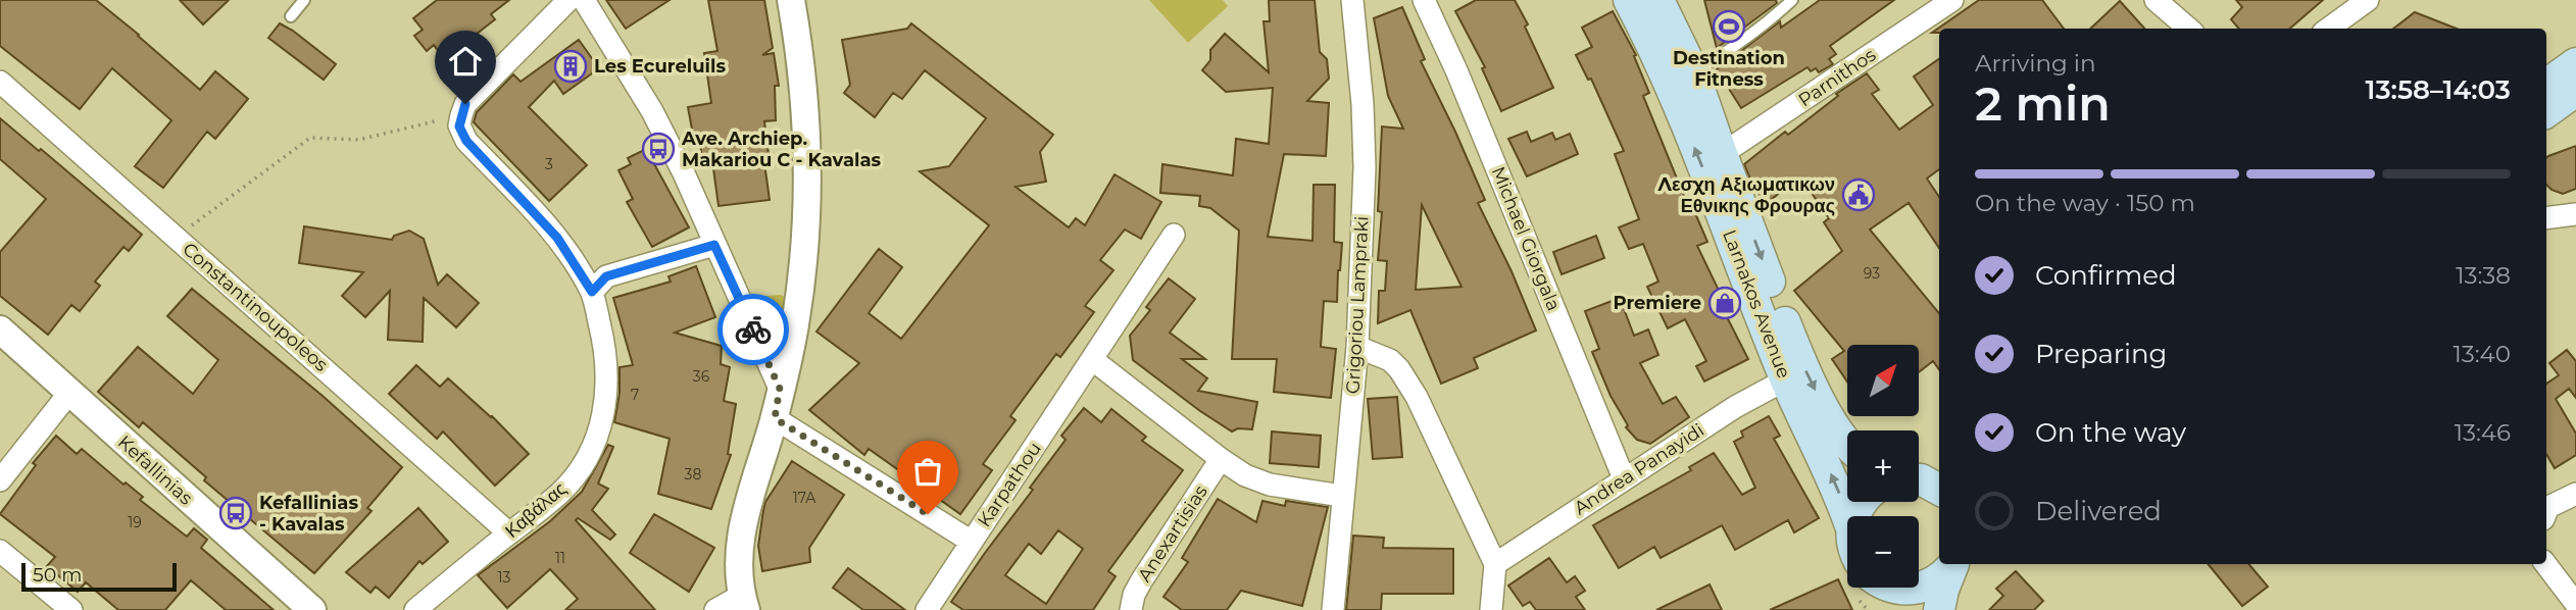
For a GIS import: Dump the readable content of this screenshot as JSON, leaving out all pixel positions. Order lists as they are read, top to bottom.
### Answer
{
  "streets": {
    "main road": ["Larnakos Avenue"],
    "street": [
      "Parnithos",
      "Michael Giorgala",
      "Grigoriou Lampraki",
      "Constantinoupoleos",
      "Andrea Panayidi",
      "Kefallinias",
      "Karpathou",
      "Καβάλας",
      "Anexartisias"
    ]
  },
  "crossings": [
    ["Parnithos", "Larnakos Avenue"],
    ["Michael Giorgala", "Andrea Panayidi"],
    ["Larnakos Avenue", "Andrea Panayidi"],
    ["Constantinoupoleos", "Καβάλας"]
  ],
  "places": {
    "sports": ["Destination Fitness"],
    "building": ["Les Ecureluils"],
    "bus stop": ["Ave. Archiep. Makariou C - Kavalas", "Kefallinias - Kavalas"],
    "public building": ["Λεσχη Αξιωματικων Εθνικης Φρουρας"],
    "shop": ["Premiere"]
  },
  "house_numbers": [
    "3",
    "93",
    "36",
    "7",
    "38",
    "17A",
    "19",
    "11",
    "13"
  ],
  "scale_bar": "50 m",
  "north": "top right",
  "page": {
    "heading": ["2 min", "Arriving in", "13:58–14:03"],
    "bar": "On the way · 150 m",
    "list": [
      ["Confirmed", "13:38"],
      ["Preparing", "13:40"],
      ["On the way", "13:46"],
      "Delivered"
    ],
    "map_buttons": ["+", "−"],
    "scale": "50 m"
  }
}
